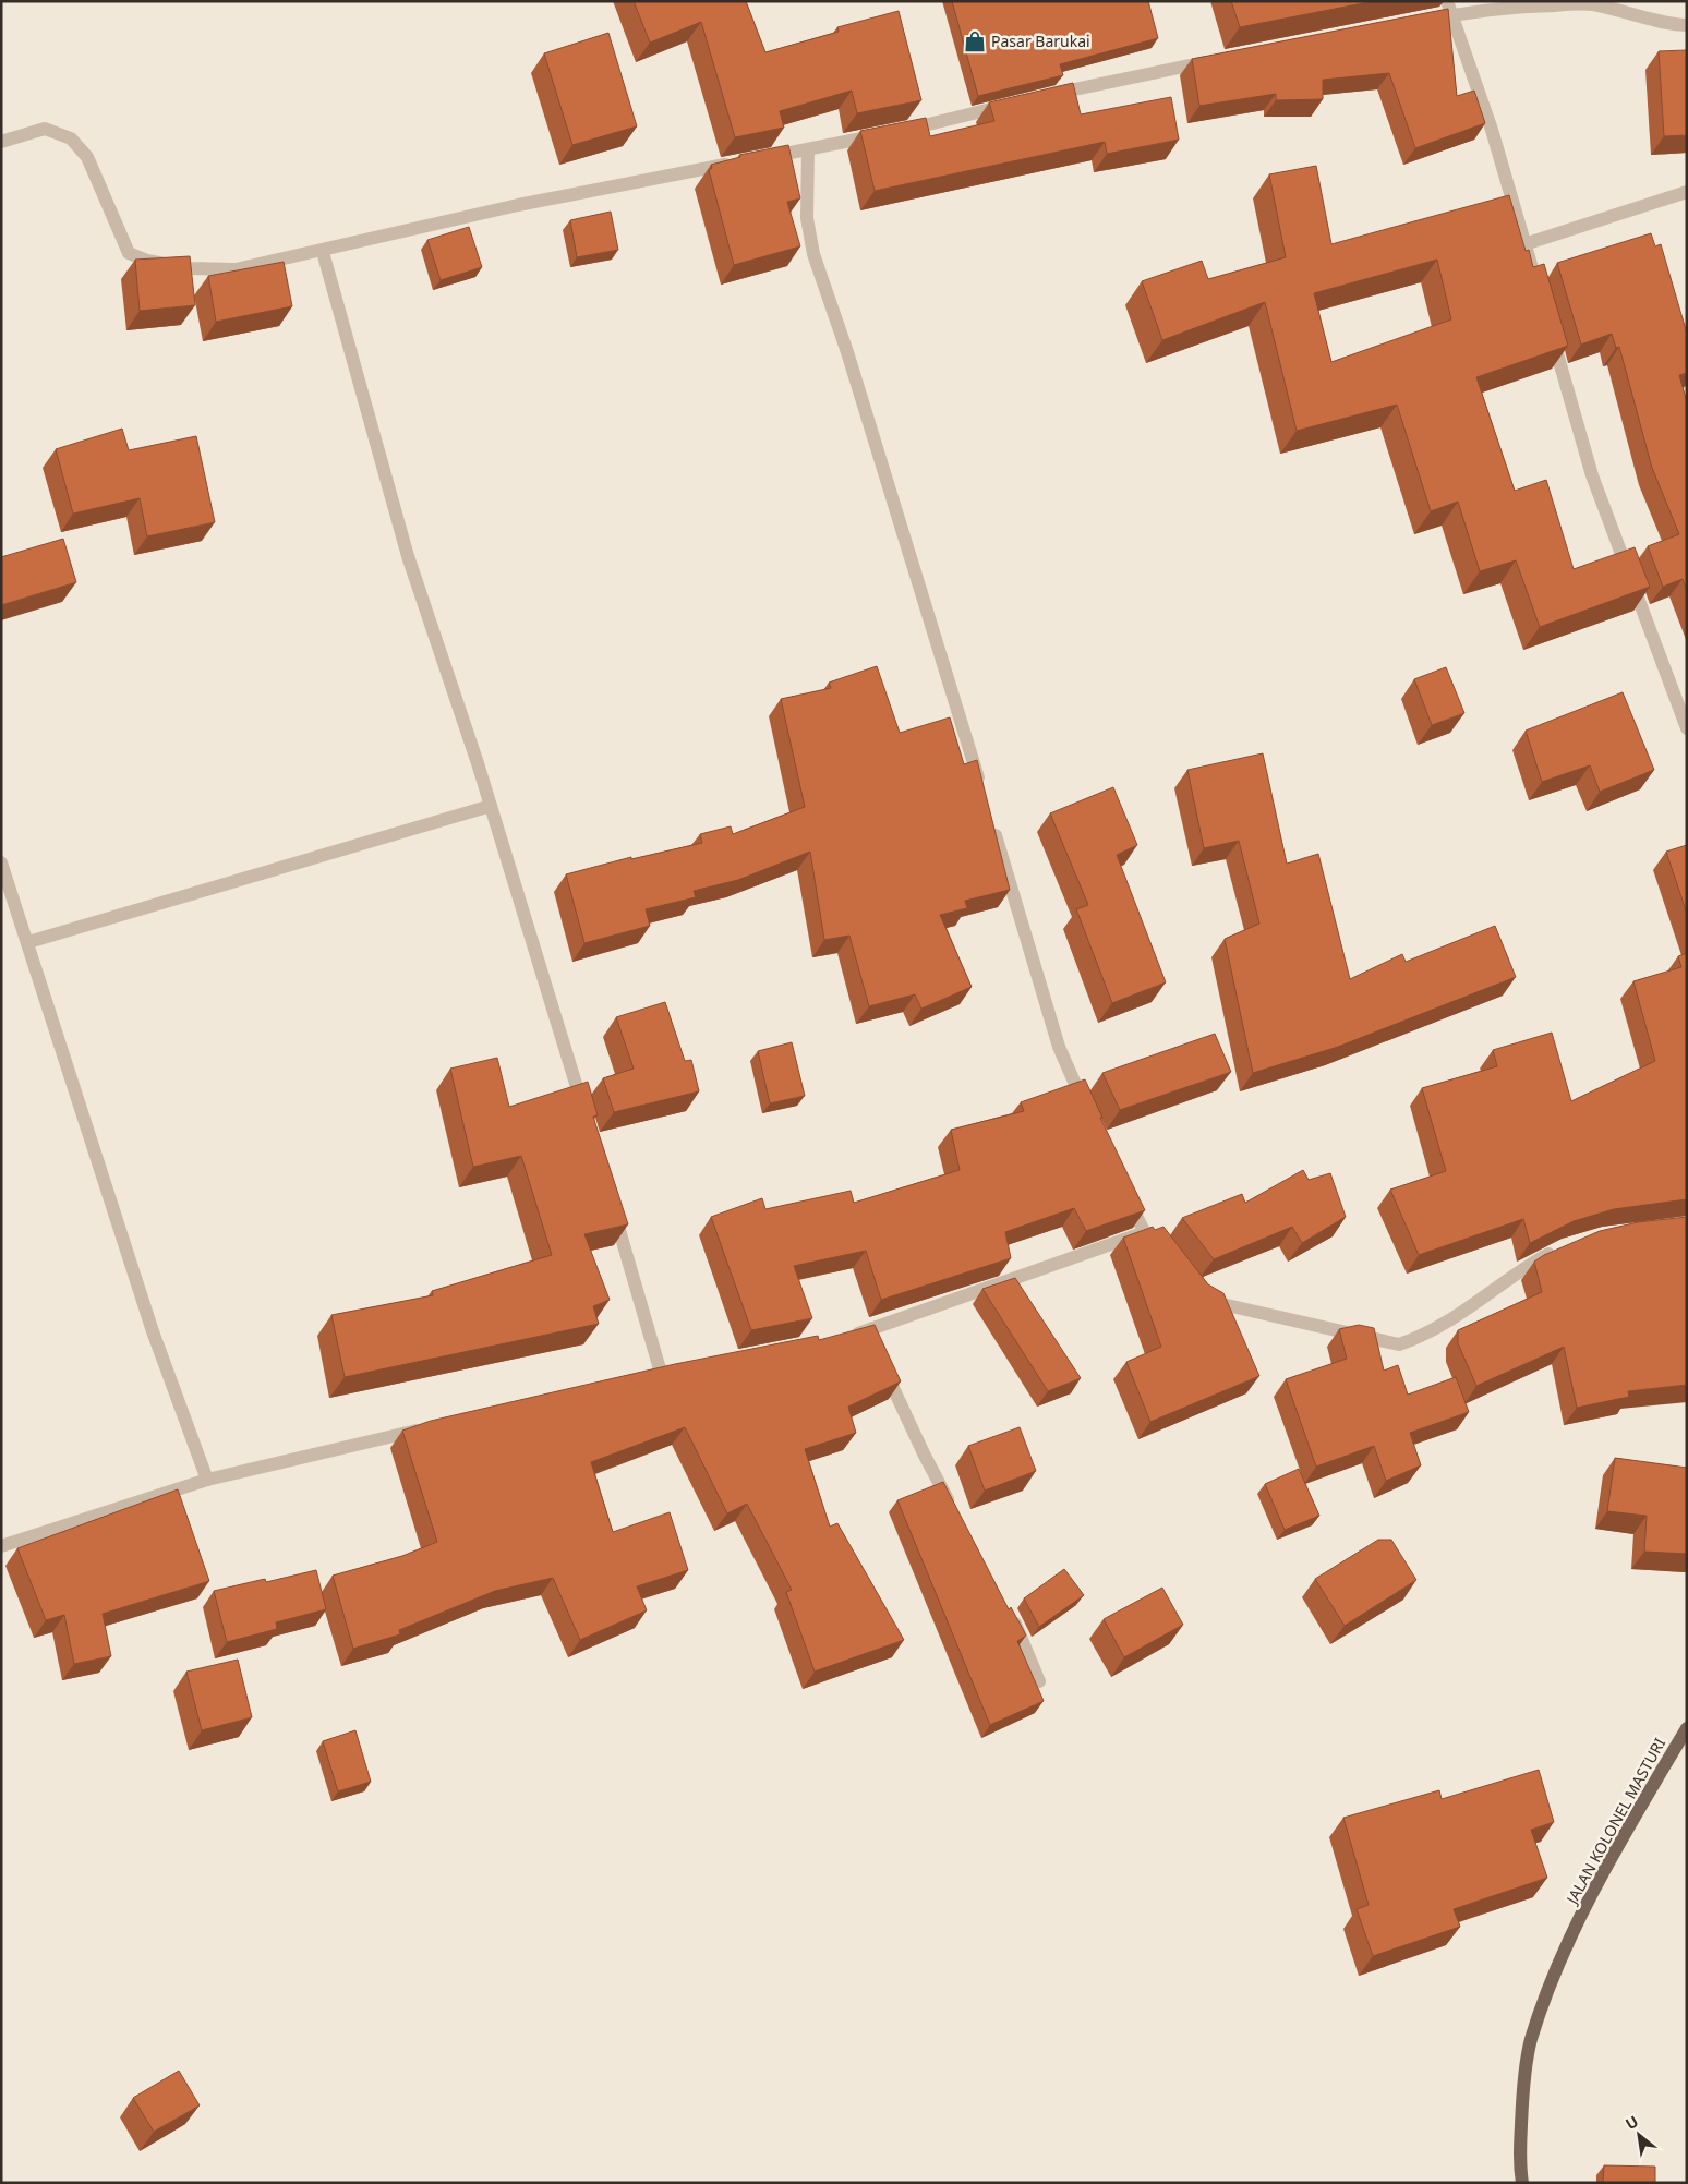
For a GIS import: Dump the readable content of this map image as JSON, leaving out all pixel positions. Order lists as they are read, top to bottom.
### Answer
{
  "streets": {
    "main road": ["JALAN KOLONEL MASTURI"]
  },
  "places": {
    "shop": ["Pasar Barukai"]
  },
  "north": "top left"
}
